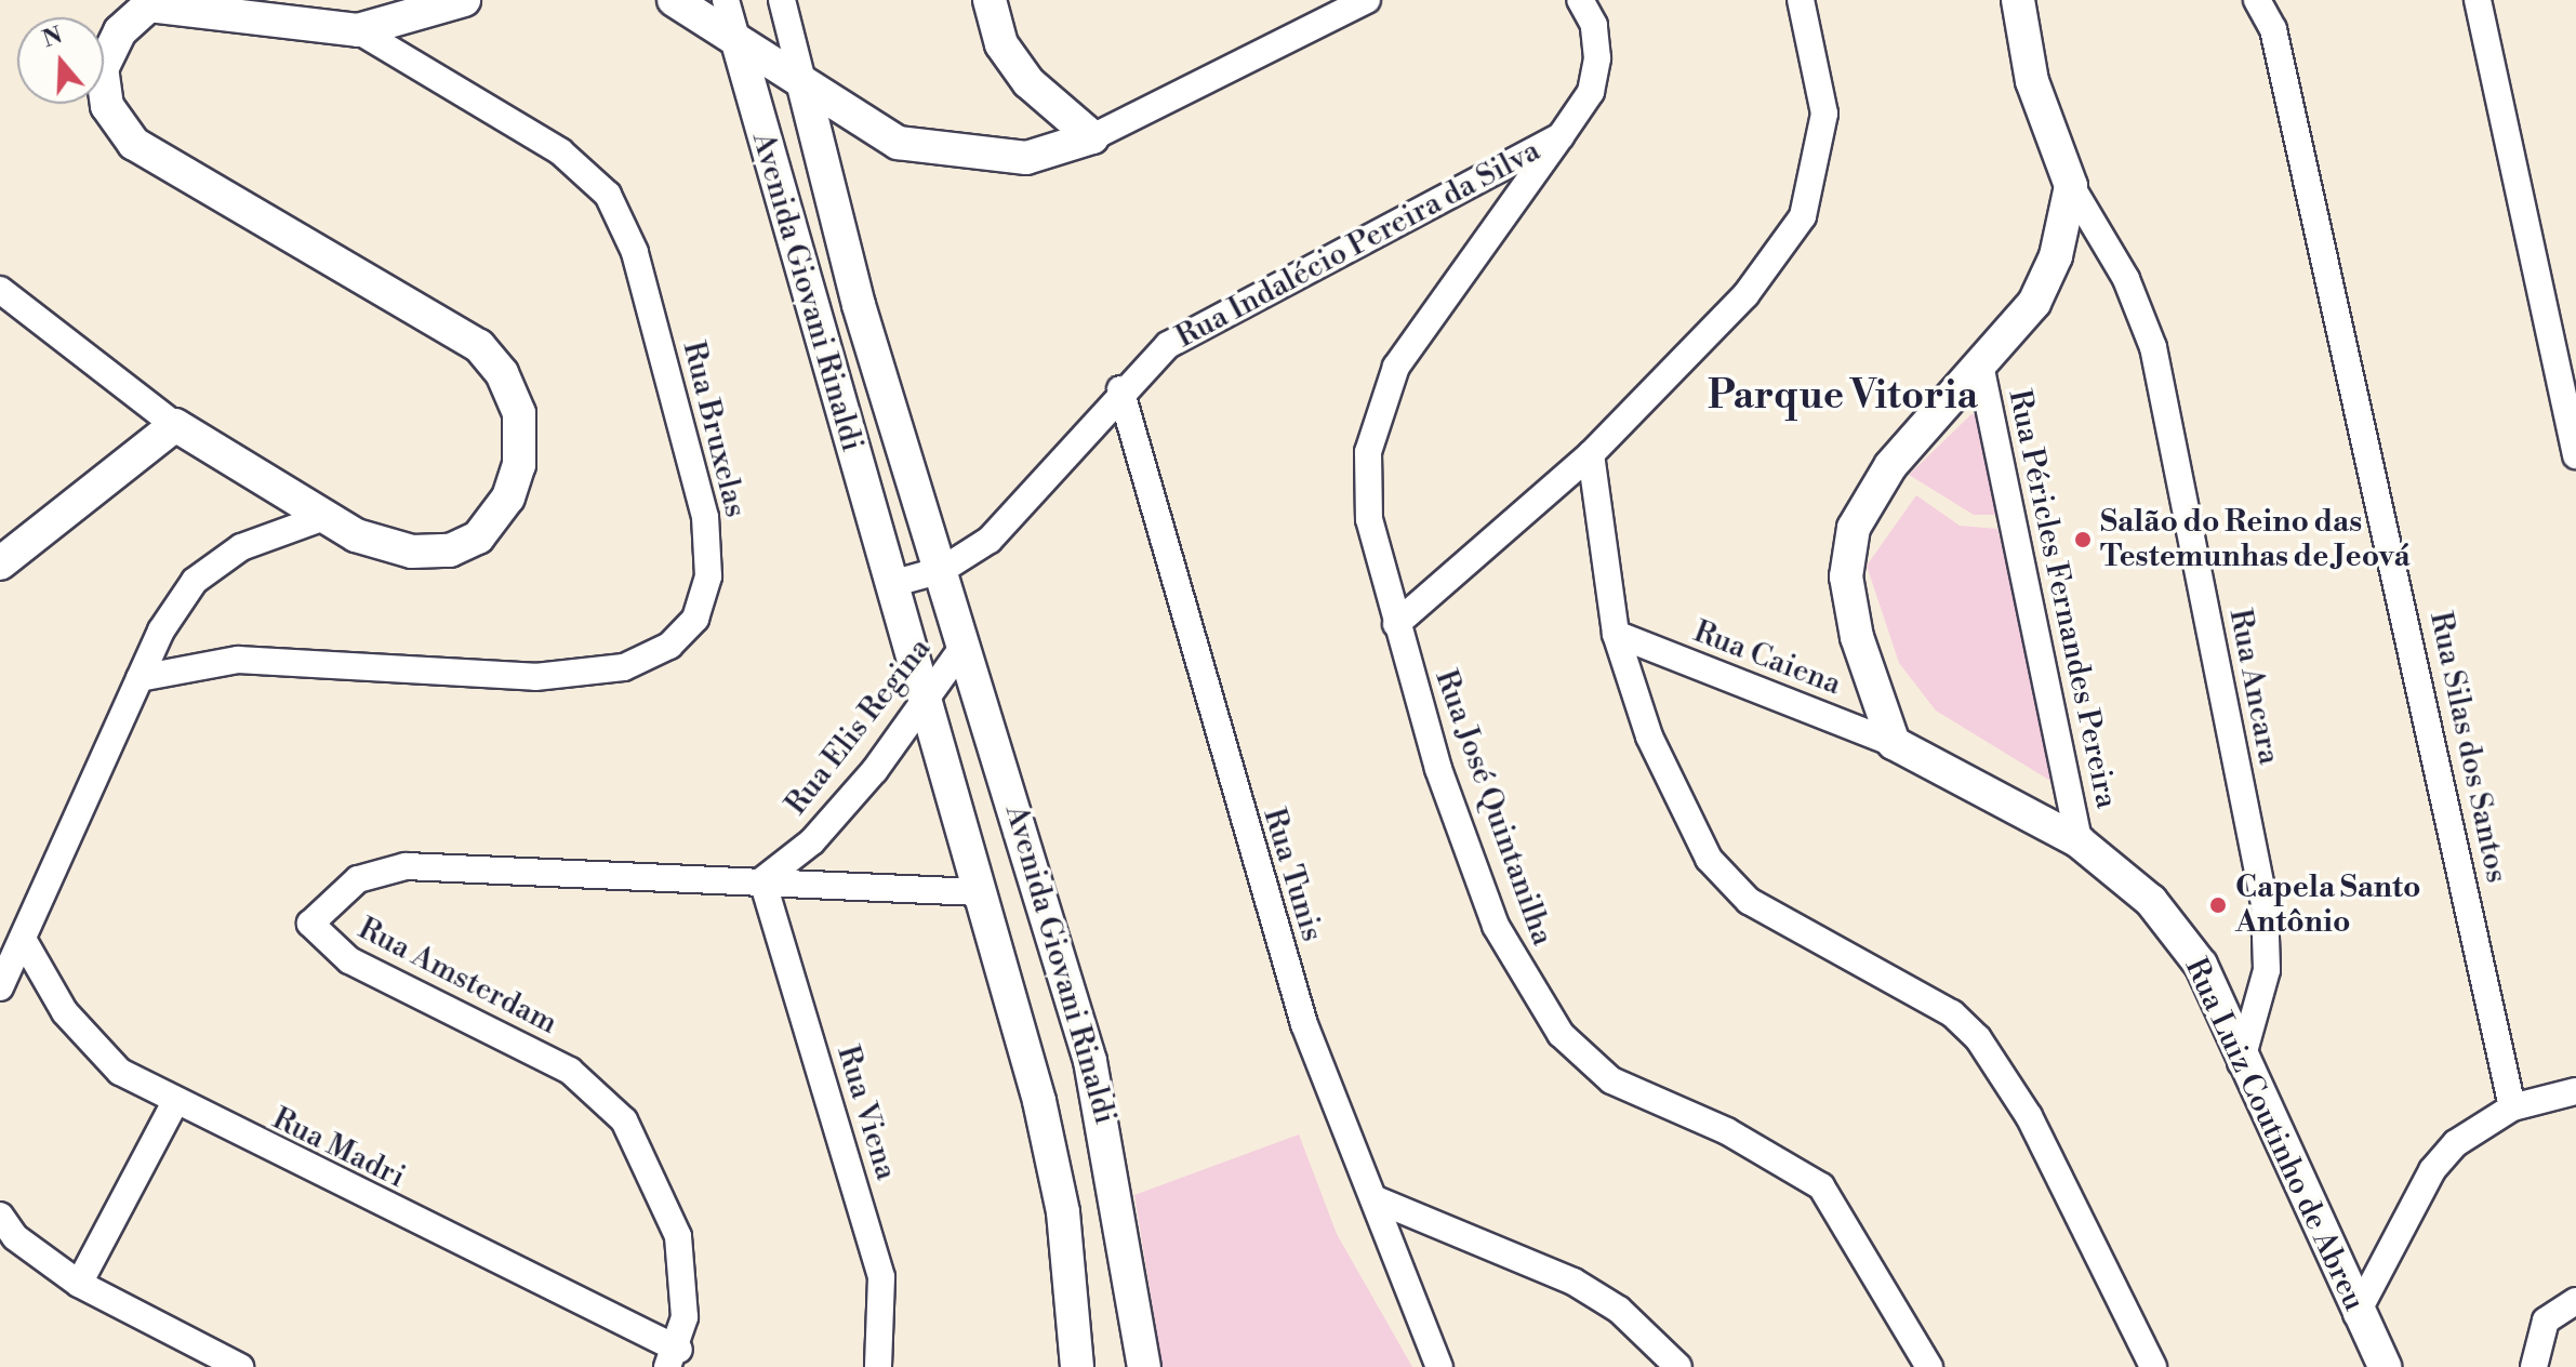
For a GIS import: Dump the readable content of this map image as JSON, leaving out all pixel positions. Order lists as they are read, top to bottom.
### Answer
{
  "streets": {
    "street": [
      "Rua Indalécio Pereira da Silva",
      "Avenida Giovani Rinaldi",
      "Rua Bruxelas",
      "Rua Péricles Fernandes Pereira",
      "Rua Caiena",
      "Rua Ancara",
      "Rua Elis Regina",
      "Rua Silas dos Santos",
      "Rua José Quintanilha",
      "Rua Tunis",
      "Rua Amsterdam",
      "Rua Viena",
      "Rua Luiz Coutinho de Abreu",
      "Rua Madri"
    ]
  },
  "crossings": [
    ["Rua Indalécio Pereira da Silva", "Avenida Giovani Rinaldi"],
    ["Rua Indalécio Pereira da Silva", "Rua José Quintanilha"],
    ["Rua Indalécio Pereira da Silva", "Rua Tunis"],
    ["Avenida Giovani Rinaldi", "Rua Elis Regina"],
    ["Avenida Giovani Rinaldi", "Rua Amsterdam"],
    ["Rua Péricles Fernandes Pereira", "Rua Luiz Coutinho de Abreu"],
    ["Rua Caiena", "Rua Luiz Coutinho de Abreu"],
    ["Rua Ancara", "Rua Luiz Coutinho de Abreu"],
    ["Rua Elis Regina", "Rua Amsterdam"],
    ["Rua Elis Regina", "Rua Viena"],
    ["Rua Amsterdam", "Rua Viena"],
    ["Rua Amsterdam", "Rua Madri"]
  ],
  "districts": ["Parque Vitoria"],
  "places": ["Salão do Reino das Testemunhas de Jeová", "Capela Santo Antônio"],
  "north": "top"
}
